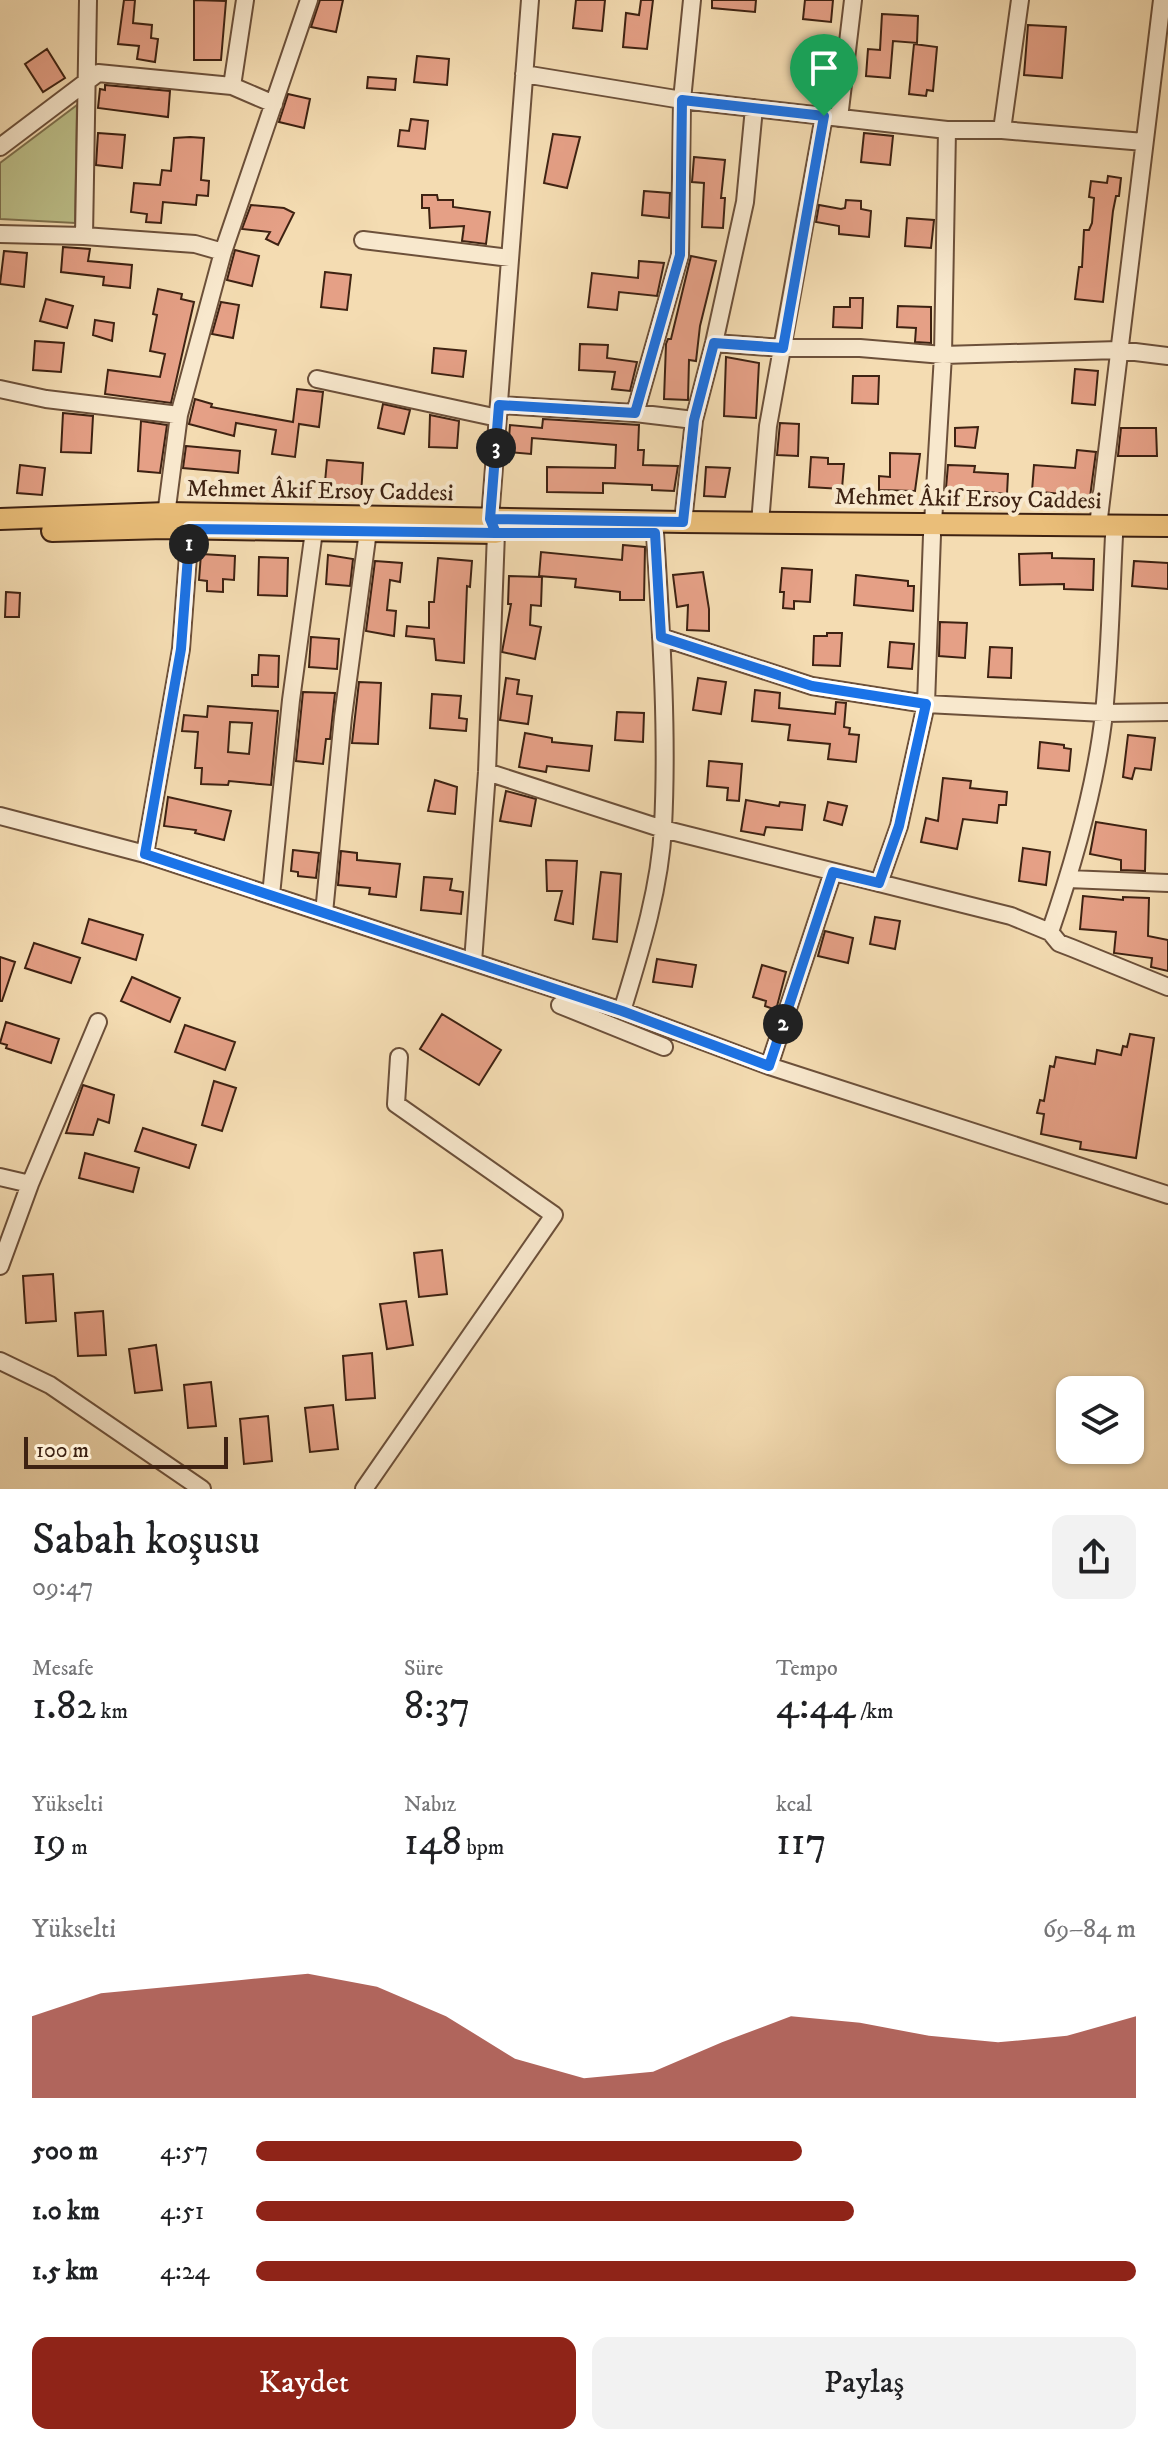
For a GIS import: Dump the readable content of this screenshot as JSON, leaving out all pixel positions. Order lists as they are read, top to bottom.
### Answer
{
  "streets": {
    "main road": ["Mehmet Âkif Ersoy Caddesi"]
  },
  "scale_bar": "100 m",
  "page": {
    "pins": ["3", "1", "2"],
    "scale": "100 m",
    "heading": ["Sabah koşusu", "09:47"],
    "stats": [
      ["Mesafe", "1.82 km"],
      ["Süre", "8:37"],
      ["Tempo", "4:44 /km"],
      ["Yükselti", "19 m"],
      ["Nabız", "148 bpm"],
      ["kcal", "117"]
    ],
    "chart": ["Yükselti", "69–84 m"],
    "list": [
      {
        "name": "500 m",
        "note": "4:57"
      },
      {
        "name": "1.0 km",
        "note": "4:51"
      },
      {
        "name": "1.5 km",
        "note": "4:24"
      }
    ],
    "buttons": ["Kaydet", "Paylaş"]
  }
}
